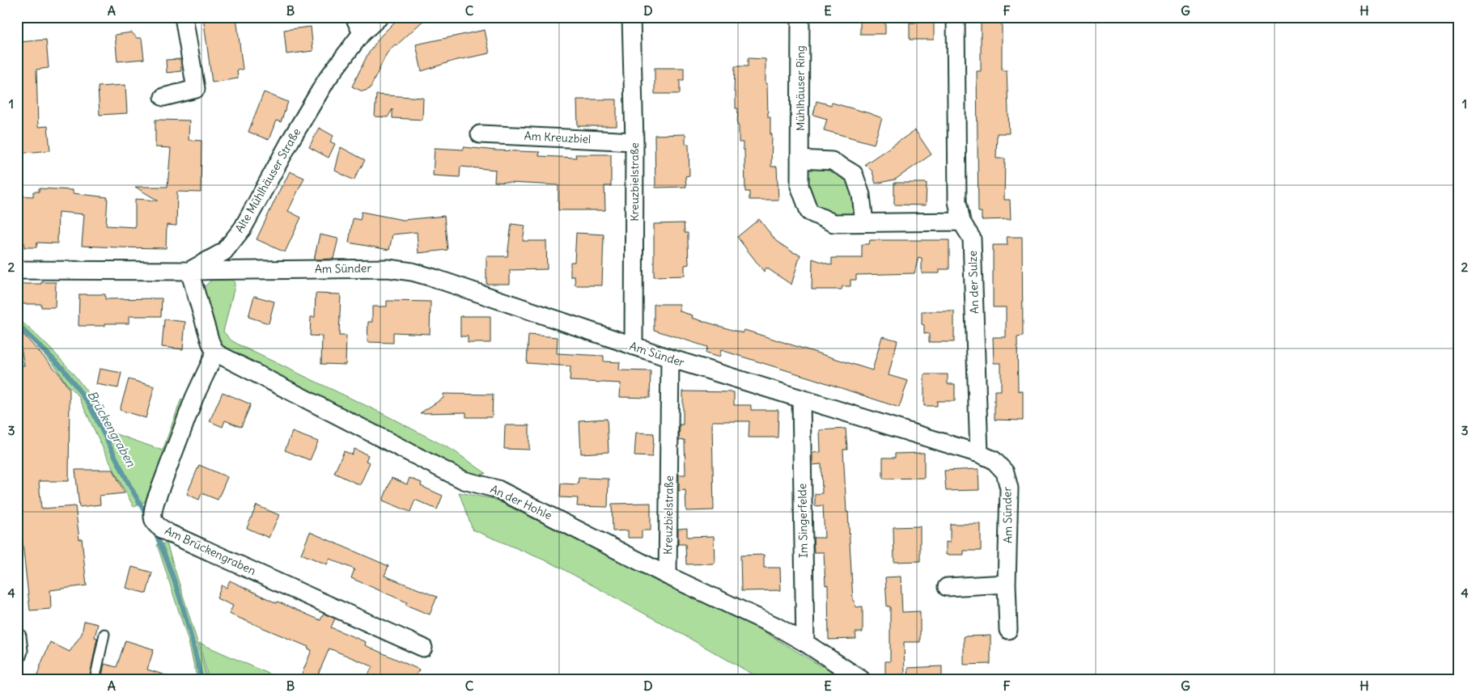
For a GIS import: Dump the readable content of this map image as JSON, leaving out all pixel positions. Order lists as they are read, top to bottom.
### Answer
{
  "streets": {
    "street": [
      "Mühlhäuser Ring",
      "Am Kreuzbiel",
      "Alte Mühlhäuser Straße",
      "Kreuzbielstraße",
      "Am Sünder",
      "An der Sulze",
      "An der Hohle",
      "Im Singerfelde",
      "Am Brückengraben"
    ]
  },
  "crossings": [
    ["Mühlhäuser Ring", "An der Sulze"],
    ["Am Kreuzbiel", "Kreuzbielstraße"],
    ["Alte Mühlhäuser Straße", "Am Sünder"],
    ["Kreuzbielstraße", "Am Sünder"],
    ["Kreuzbielstraße", "An der Hohle"],
    ["Am Sünder", "An der Sulze"],
    ["Am Sünder", "Im Singerfelde"],
    ["An der Hohle", "Im Singerfelde"],
    ["An der Hohle", "Am Brückengraben"]
  ],
  "water": ["Brückengraben"],
  "grid": {
    "columns": [
      "A",
      "B",
      "C",
      "D",
      "E",
      "F",
      "G",
      "H"
    ],
    "rows": [
      "1",
      "2",
      "3",
      "4"
    ]
  }
}
